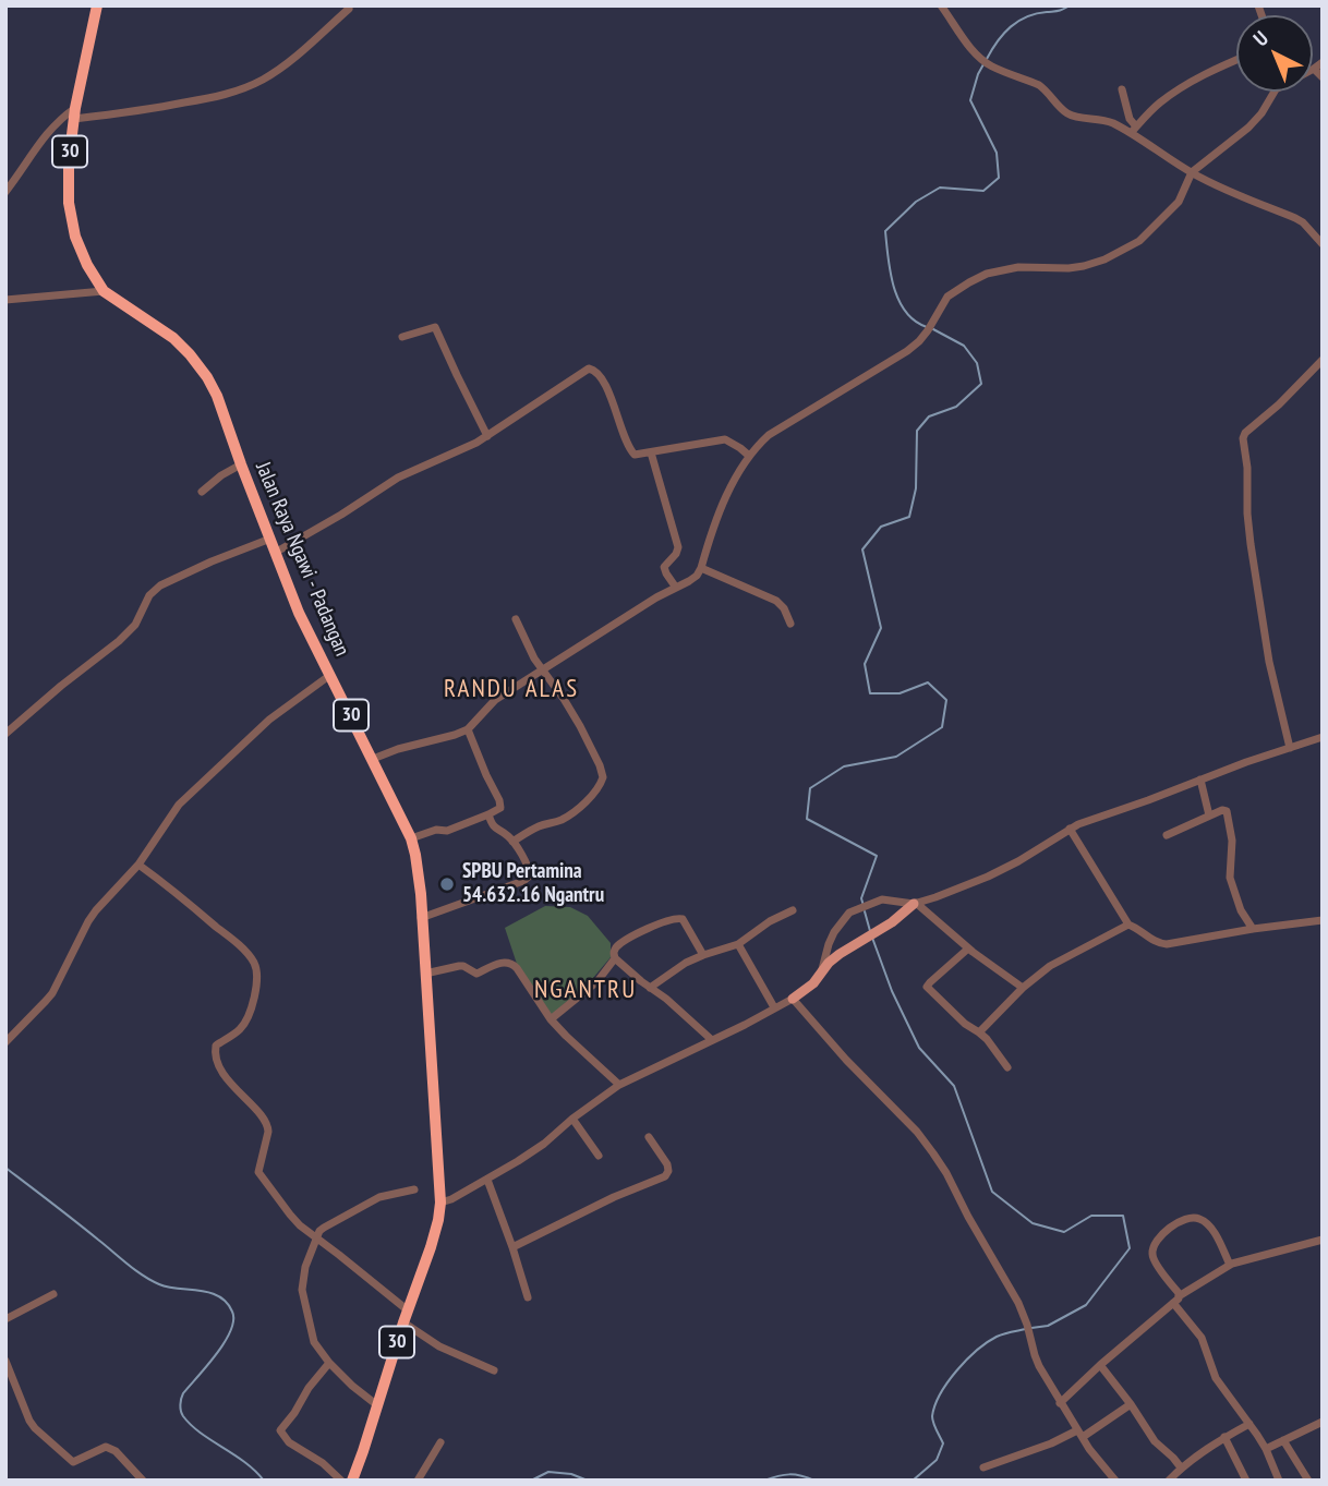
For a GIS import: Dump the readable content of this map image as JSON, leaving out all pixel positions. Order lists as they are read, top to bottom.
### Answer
{
  "streets": {
    "highway": ["30", "Jalan Raya Ngawi - Padangan"]
  },
  "districts": ["RANDU ALAS", "NGANTRU"],
  "places": ["SPBU Pertamina 54.632.16 Ngantru"],
  "north": "top left"
}
